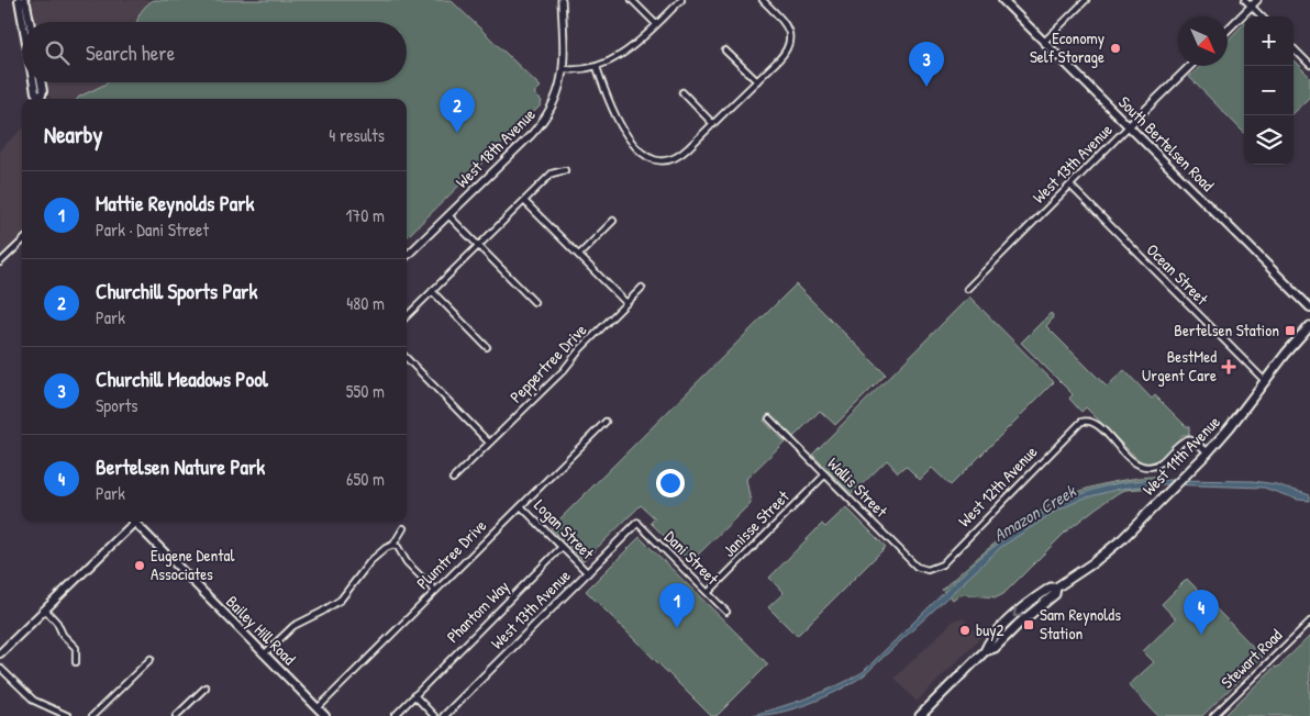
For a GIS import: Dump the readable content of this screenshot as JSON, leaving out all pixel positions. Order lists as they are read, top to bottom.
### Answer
{
  "streets": {
    "main road": ["South Bertelsen Road", "West 11th Avenue", "Bailey Hill Road"],
    "street": [
      "West 18th Avenue",
      "West 13th Avenue",
      "Ocean Street",
      "Peppertree Drive",
      "West 12th Avenue",
      "Wallis Street",
      "Janisse Street",
      "Logan Street",
      "Plumtree Drive",
      "Dani Street",
      "Phantom Way",
      "Stewart Road"
    ]
  },
  "crossings": [
    ["South Bertelsen Road", "West 13th Avenue"],
    ["West 13th Avenue", "Ocean Street"],
    ["West 13th Avenue", "Logan Street"],
    ["West 13th Avenue", "Dani Street"],
    ["Ocean Street", "West 11th Avenue"],
    ["West 11th Avenue", "West 12th Avenue"],
    ["West 12th Avenue", "Wallis Street"],
    ["Wallis Street", "Janisse Street"],
    ["Janisse Street", "Dani Street"],
    ["Logan Street", "Plumtree Drive"],
    ["Logan Street", "Phantom Way"],
    ["Plumtree Drive", "Bailey Hill Road"]
  ],
  "water": ["Amazon Creek"],
  "places": {
    "other": ["Economy Self Storage", "Eugene Dental Associates", "buy2"],
    "transit": ["Bertelsen Station", "Sam Reynolds Station"],
    "health": ["BestMed Urgent Care"]
  },
  "north": "bottom right",
  "page": {
    "map_buttons": ["+", "−"],
    "search": "Search here",
    "pins": [
      "3",
      "2",
      "1",
      "4"
    ],
    "heading": ["Nearby", "4 results"],
    "list": [
      {
        "mark": "1",
        "name": "Mattie Reynolds Park",
        "note": "Park · Dani Street",
        "value": "170 m"
      },
      {
        "mark": "2",
        "name": "Churchill Sports Park",
        "note": "Park",
        "value": "480 m"
      },
      {
        "mark": "3",
        "name": "Churchill Meadows Pool",
        "note": "Sports",
        "value": "550 m"
      },
      {
        "mark": "4",
        "name": "Bertelsen Nature Park",
        "note": "Park",
        "value": "650 m"
      }
    ]
  }
}
